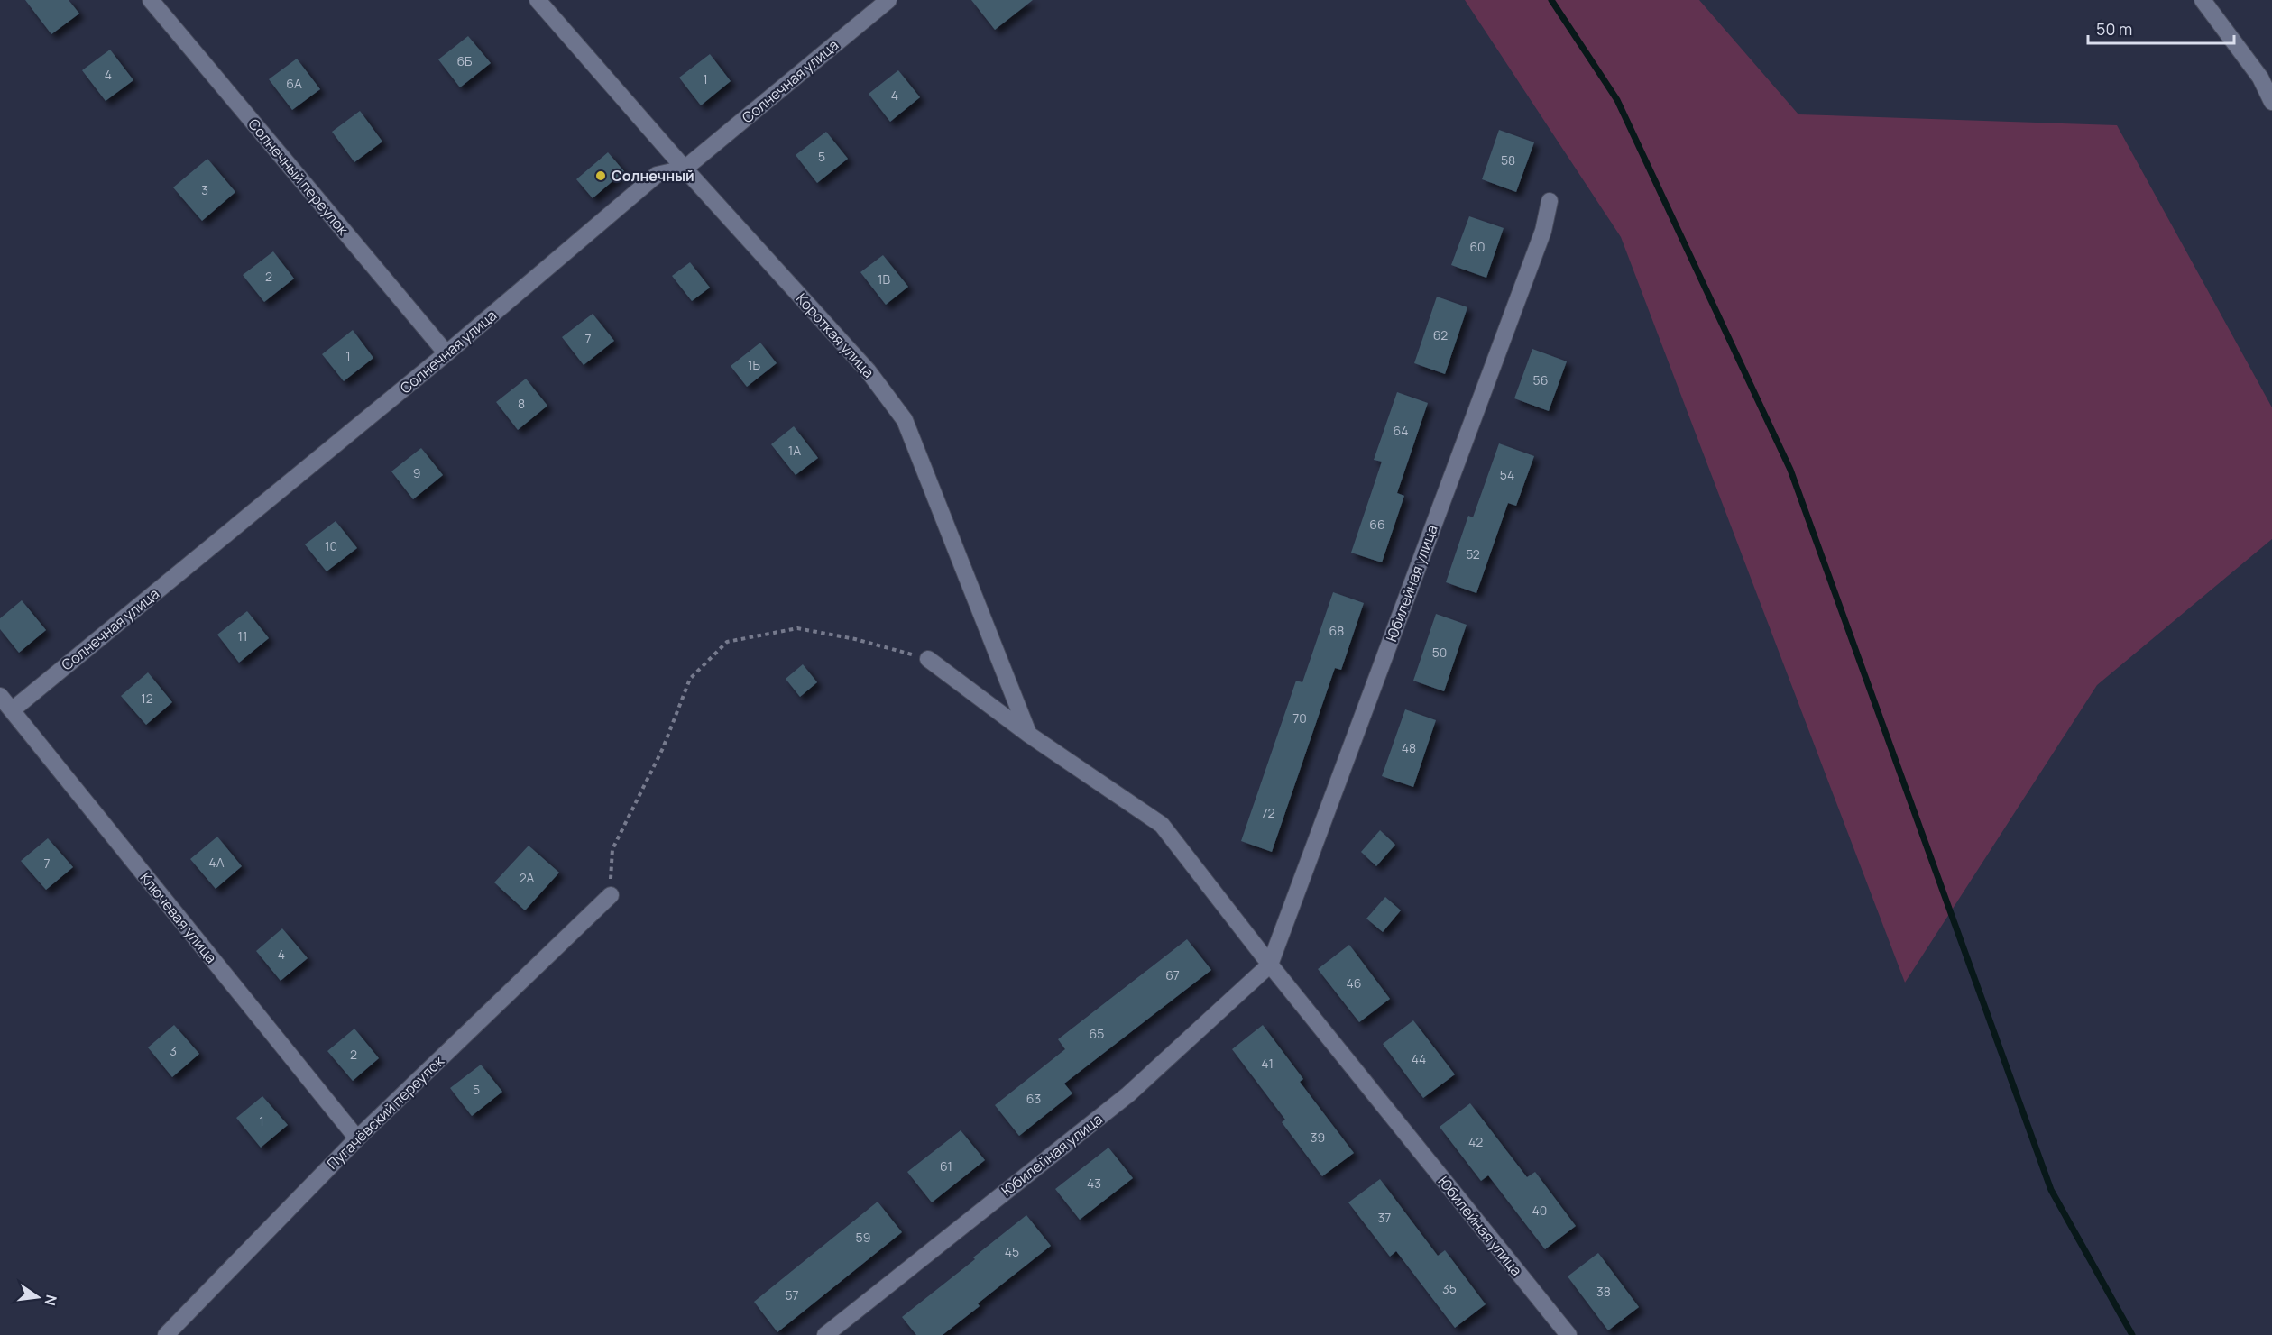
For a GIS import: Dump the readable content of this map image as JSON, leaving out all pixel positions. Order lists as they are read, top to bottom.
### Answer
{
  "streets": {
    "street": [
      "Солнечная улица",
      "Солнечный переулок",
      "Короткая улица",
      "Юбилейная улица",
      "Ключевая улица",
      "Пугачёвский переулок"
    ]
  },
  "crossings": [
    ["Солнечная улица", "Солнечный переулок"],
    ["Солнечная улица", "Короткая улица"],
    ["Солнечная улица", "Ключевая улица"],
    ["Короткая улица", "Юбилейная улица"],
    ["Ключевая улица", "Пугачёвский переулок"]
  ],
  "places": ["Солнечный"],
  "house_numbers": [
    "6Б",
    "4",
    "1",
    "6А",
    "4",
    "5",
    "58",
    "3",
    "60",
    "2",
    "1В",
    "62",
    "7",
    "1",
    "1Б",
    "56",
    "8",
    "64",
    "1А",
    "9",
    "54",
    "66",
    "10",
    "52",
    "68",
    "11",
    "50",
    "12",
    "70",
    "48",
    "72",
    "4А",
    "7",
    "2А",
    "4",
    "67",
    "46",
    "65",
    "3",
    "2",
    "44",
    "41",
    "5",
    "63",
    "1",
    "39",
    "42",
    "61",
    "43",
    "40",
    "37",
    "59",
    "45",
    "35",
    "38",
    "57"
  ],
  "scale_bar": "50 m",
  "north": "right"
}
